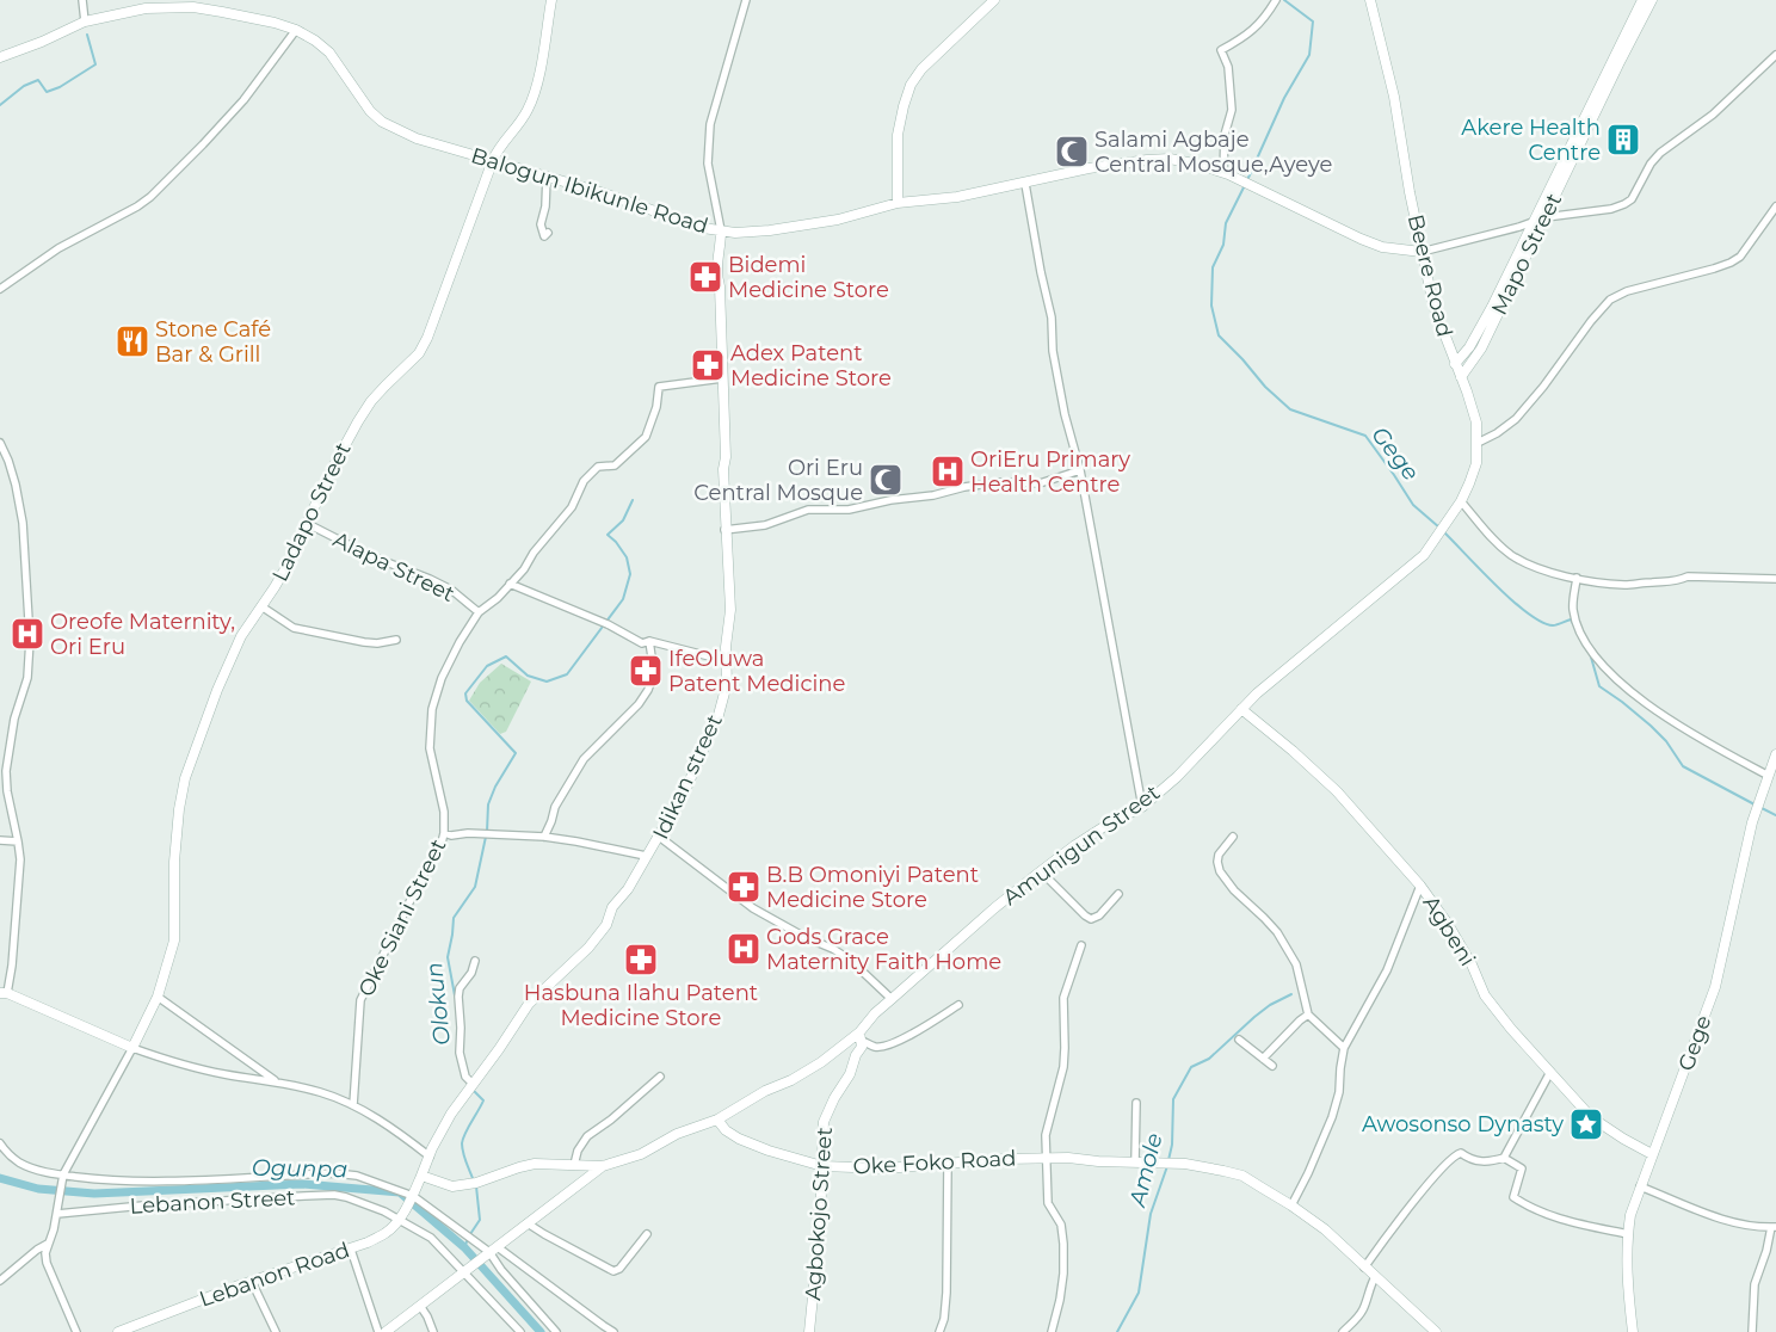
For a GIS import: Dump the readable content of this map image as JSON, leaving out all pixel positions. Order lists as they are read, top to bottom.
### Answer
{
  "streets": {
    "street": [
      "Balogun Ibikunle Road",
      "Mapo Street",
      "Beere Road",
      "Ladapo Street",
      "Alapa Street",
      "Idikan street",
      "Amunigun Street",
      "Oke Siani Street",
      "Agbeni",
      "Gege",
      "Oke Foko Road",
      "Lebanon Street",
      "Agbokojo Street",
      "Lebanon Road"
    ]
  },
  "crossings": [
    ["Balogun Ibikunle Road", "Beere Road"],
    ["Balogun Ibikunle Road", "Ladapo Street"],
    ["Balogun Ibikunle Road", "Idikan street"],
    ["Mapo Street", "Beere Road"],
    ["Beere Road", "Amunigun Street"],
    ["Ladapo Street", "Alapa Street"],
    ["Alapa Street", "Oke Siani Street"],
    ["Idikan street", "Amunigun Street"],
    ["Idikan street", "Oke Siani Street"],
    ["Amunigun Street", "Agbeni"],
    ["Amunigun Street", "Oke Foko Road"],
    ["Amunigun Street", "Agbokojo Street"],
    ["Agbeni", "Gege"],
    ["Oke Foko Road", "Agbokojo Street"],
    ["Lebanon Street", "Lebanon Road"]
  ],
  "water": [
    "Gege",
    "Olokun",
    "Ogunpa",
    "Amole"
  ],
  "places": {
    "building": ["Akere Health Centre"],
    "mosque": ["Salami Agbaje Central Mosque,Ayeye", "Ori Eru Central Mosque"],
    "pharmacy": [
      "Bidemi Medicine Store",
      "Adex Patent Medicine Store",
      "IfeOluwa Patent Medicine",
      "B.B Omoniyi Patent Medicine Store",
      "Hasbuna Ilahu Patent Medicine Store"
    ],
    "restaurant": ["Stone Café Bar & Grill"],
    "hospital": ["OriEru Primary Health Centre", "Oreofe Maternity, Ori Eru", "Gods Grace Maternity Faith Home"],
    "place": ["Awosonso Dynasty"]
  }
}
